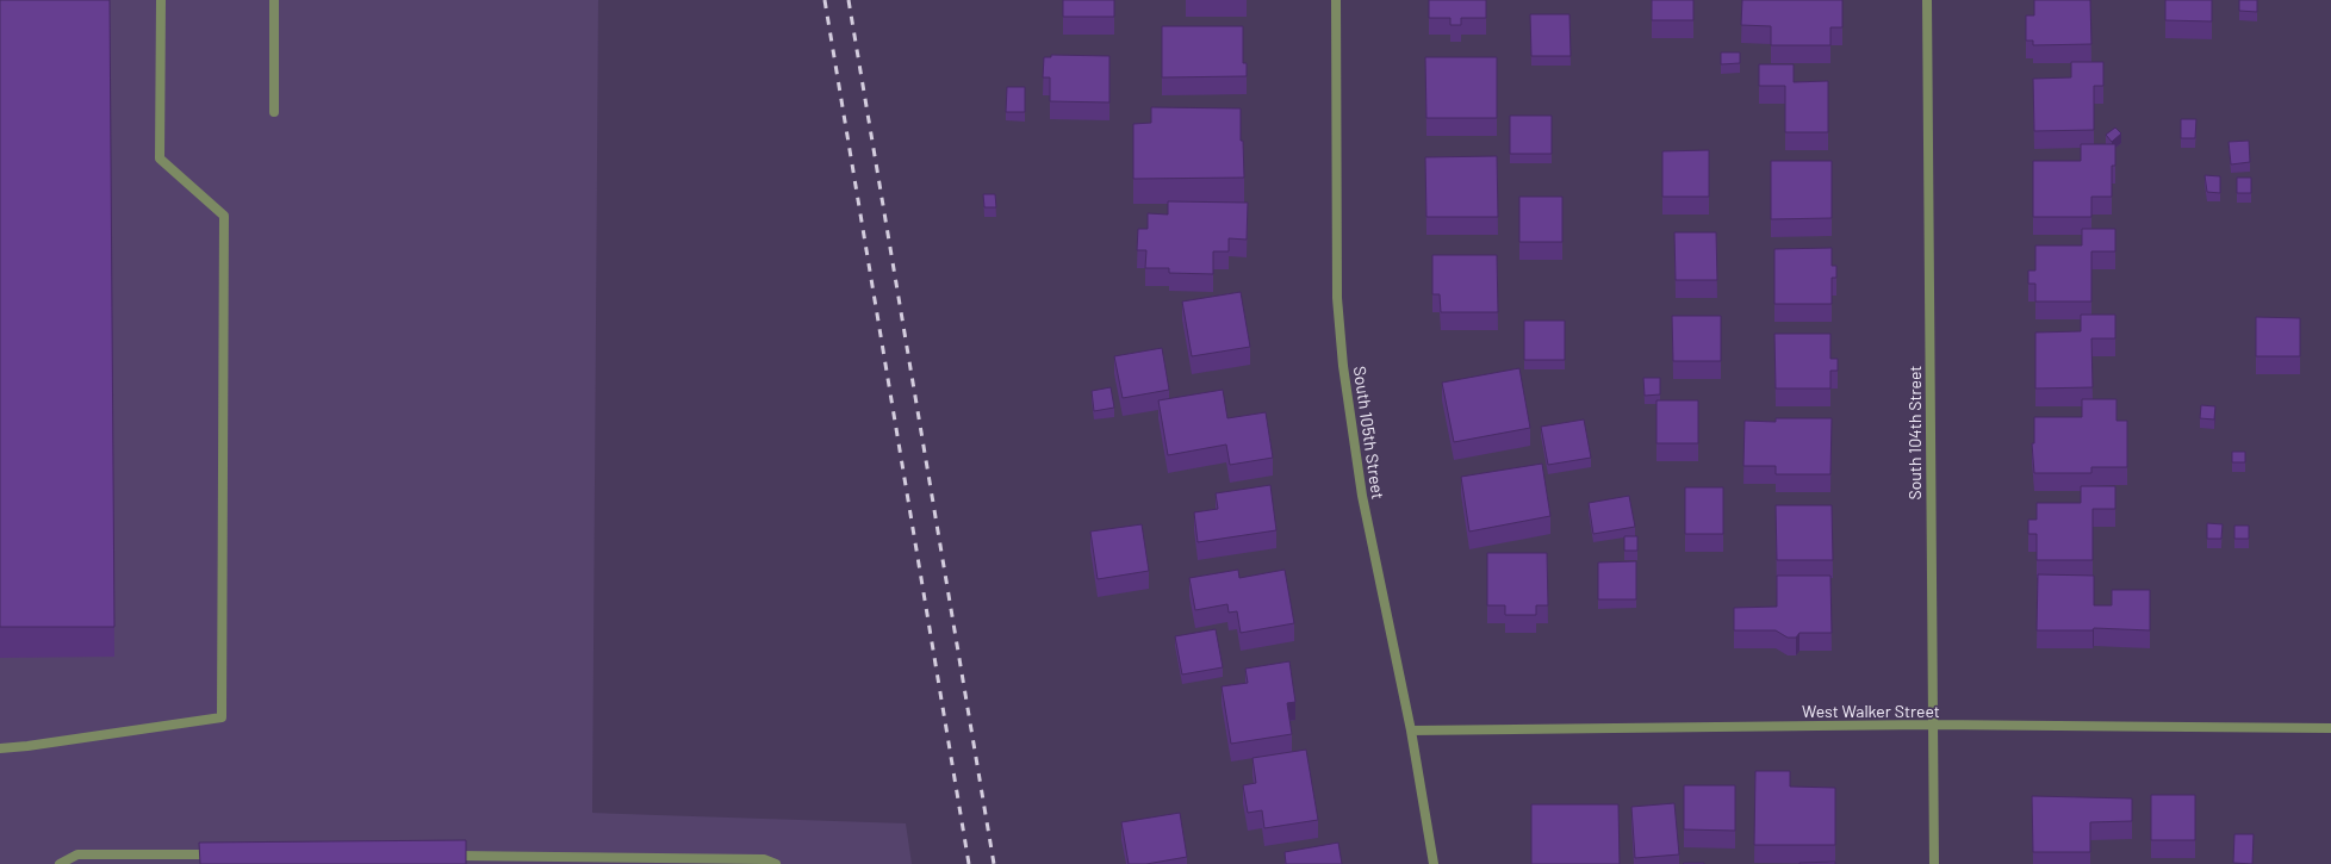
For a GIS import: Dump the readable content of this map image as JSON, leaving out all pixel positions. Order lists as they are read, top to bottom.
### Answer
{
  "streets": {
    "street": ["South 105th Street", "South 104th Street", "West Walker Street"]
  },
  "crossings": [
    ["South 105th Street", "West Walker Street"],
    ["South 104th Street", "West Walker Street"]
  ]
}
